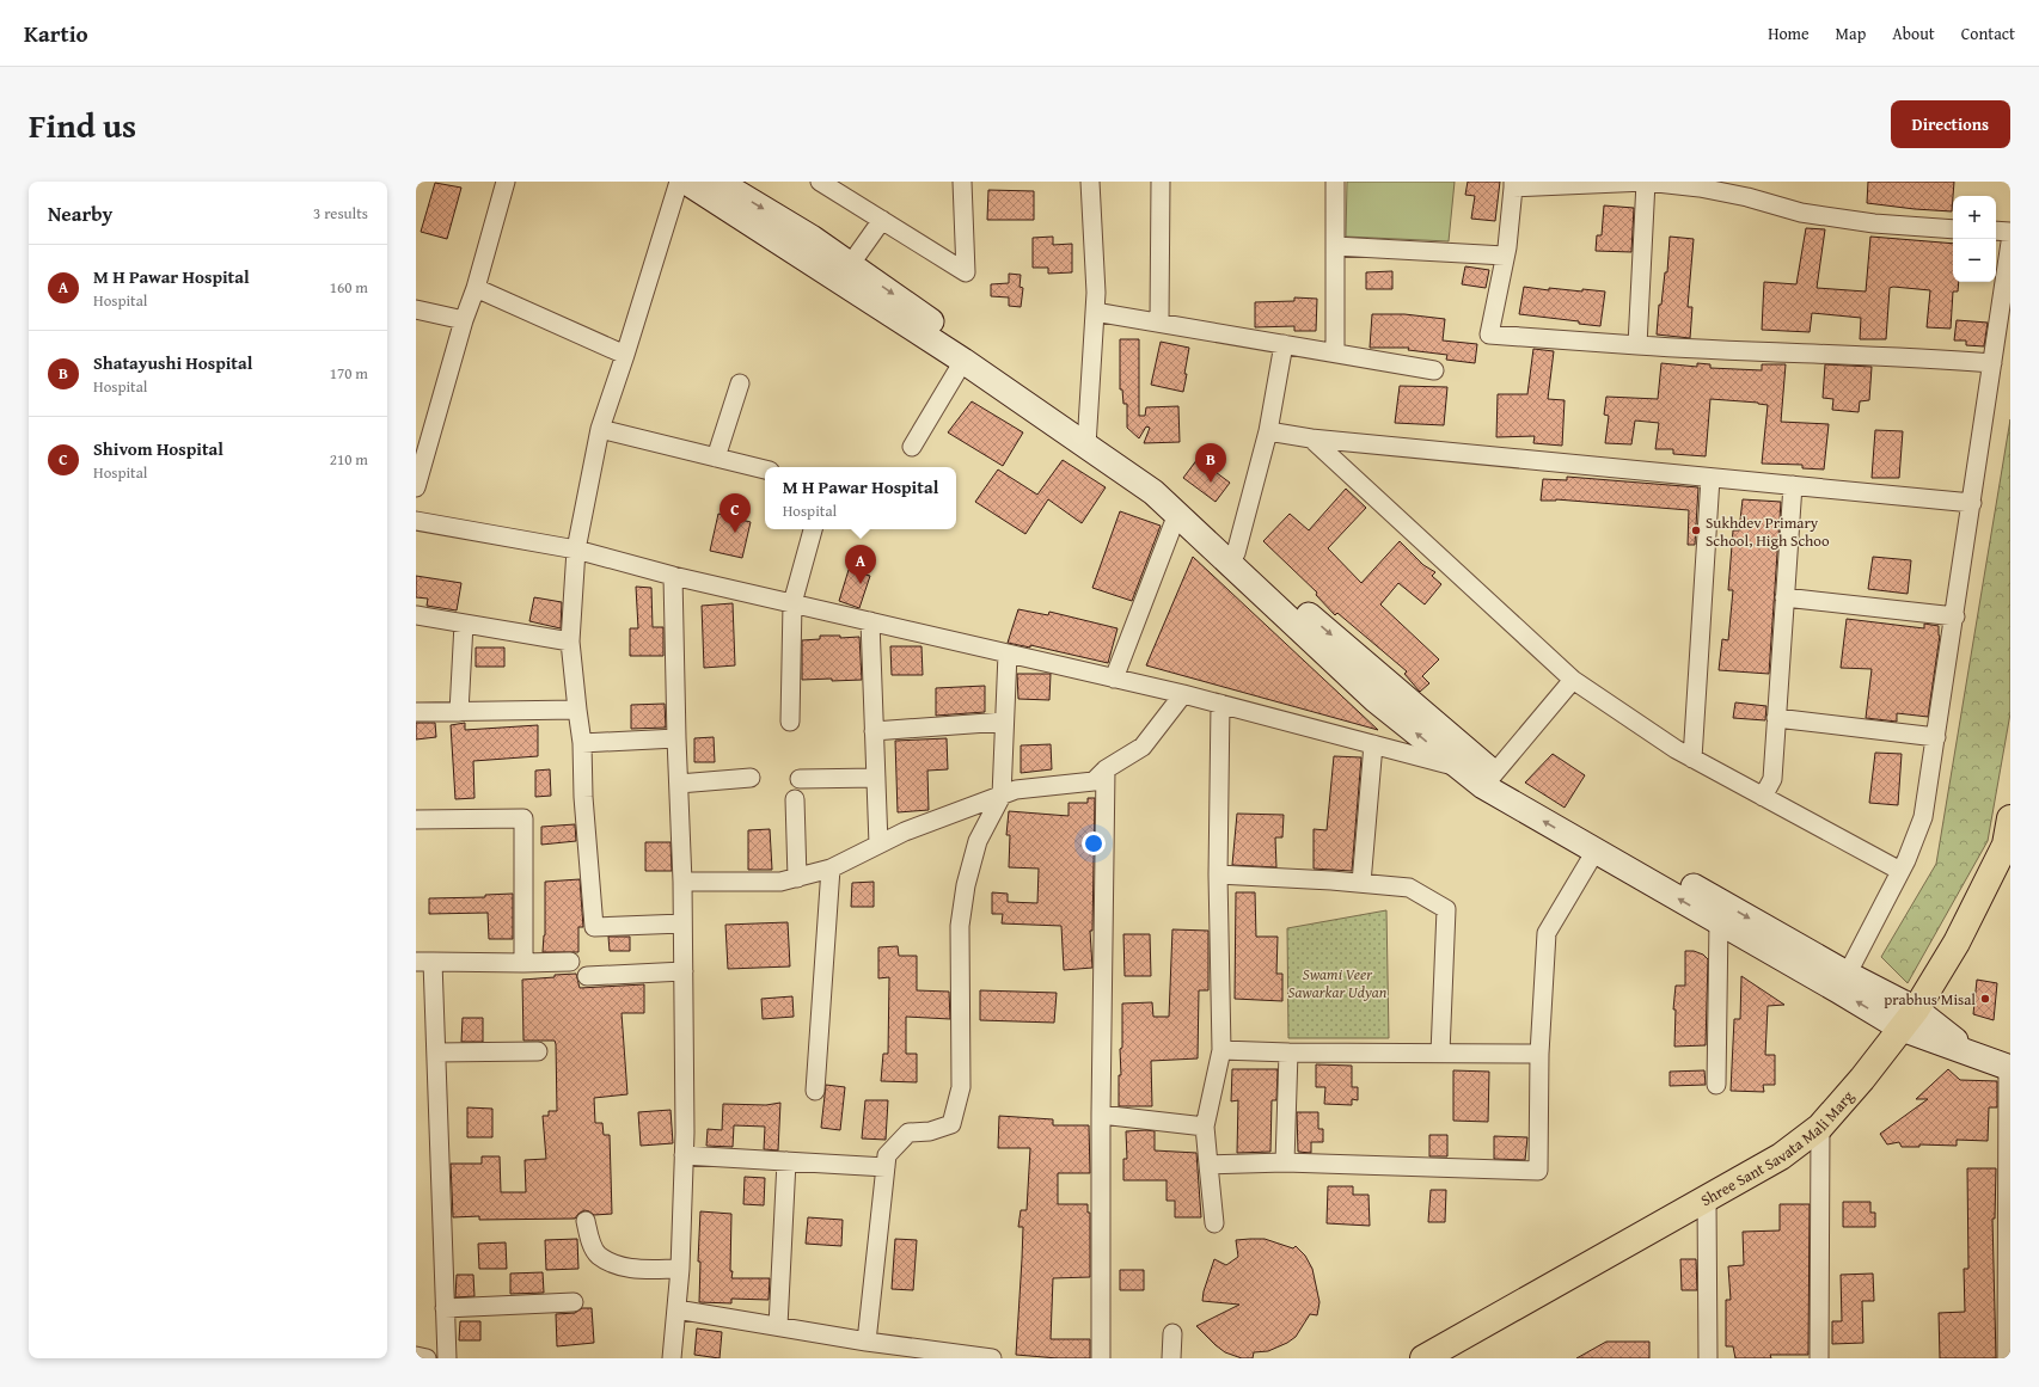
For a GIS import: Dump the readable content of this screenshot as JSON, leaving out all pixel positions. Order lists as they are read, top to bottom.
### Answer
{
  "streets": {
    "main road": ["Shree Sant Savata Mali Marg"]
  },
  "parks": ["Swami Veer Sawarkar Udyan"],
  "places": ["Sukhdev Primary School, High Schoo", "prabhus Misal"],
  "page": {
    "header": "Kartio",
    "nav": [
      "Home",
      "Map",
      "About",
      "Contact"
    ],
    "title": "Find us",
    "buttons": "Directions",
    "heading": ["Nearby", "3 results"],
    "map_buttons": ["+", "−"],
    "list": [
      {
        "mark": "A",
        "name": "M H Pawar Hospital",
        "note": "Hospital",
        "value": "160 m"
      },
      {
        "mark": "B",
        "name": "Shatayushi Hospital",
        "note": "Hospital",
        "value": "170 m"
      },
      {
        "mark": "C",
        "name": "Shivom Hospital",
        "note": "Hospital",
        "value": "210 m"
      }
    ],
    "pins": ["B", "C", "A"],
    "popup": ["M H Pawar Hospital", "Hospital"]
  }
}
